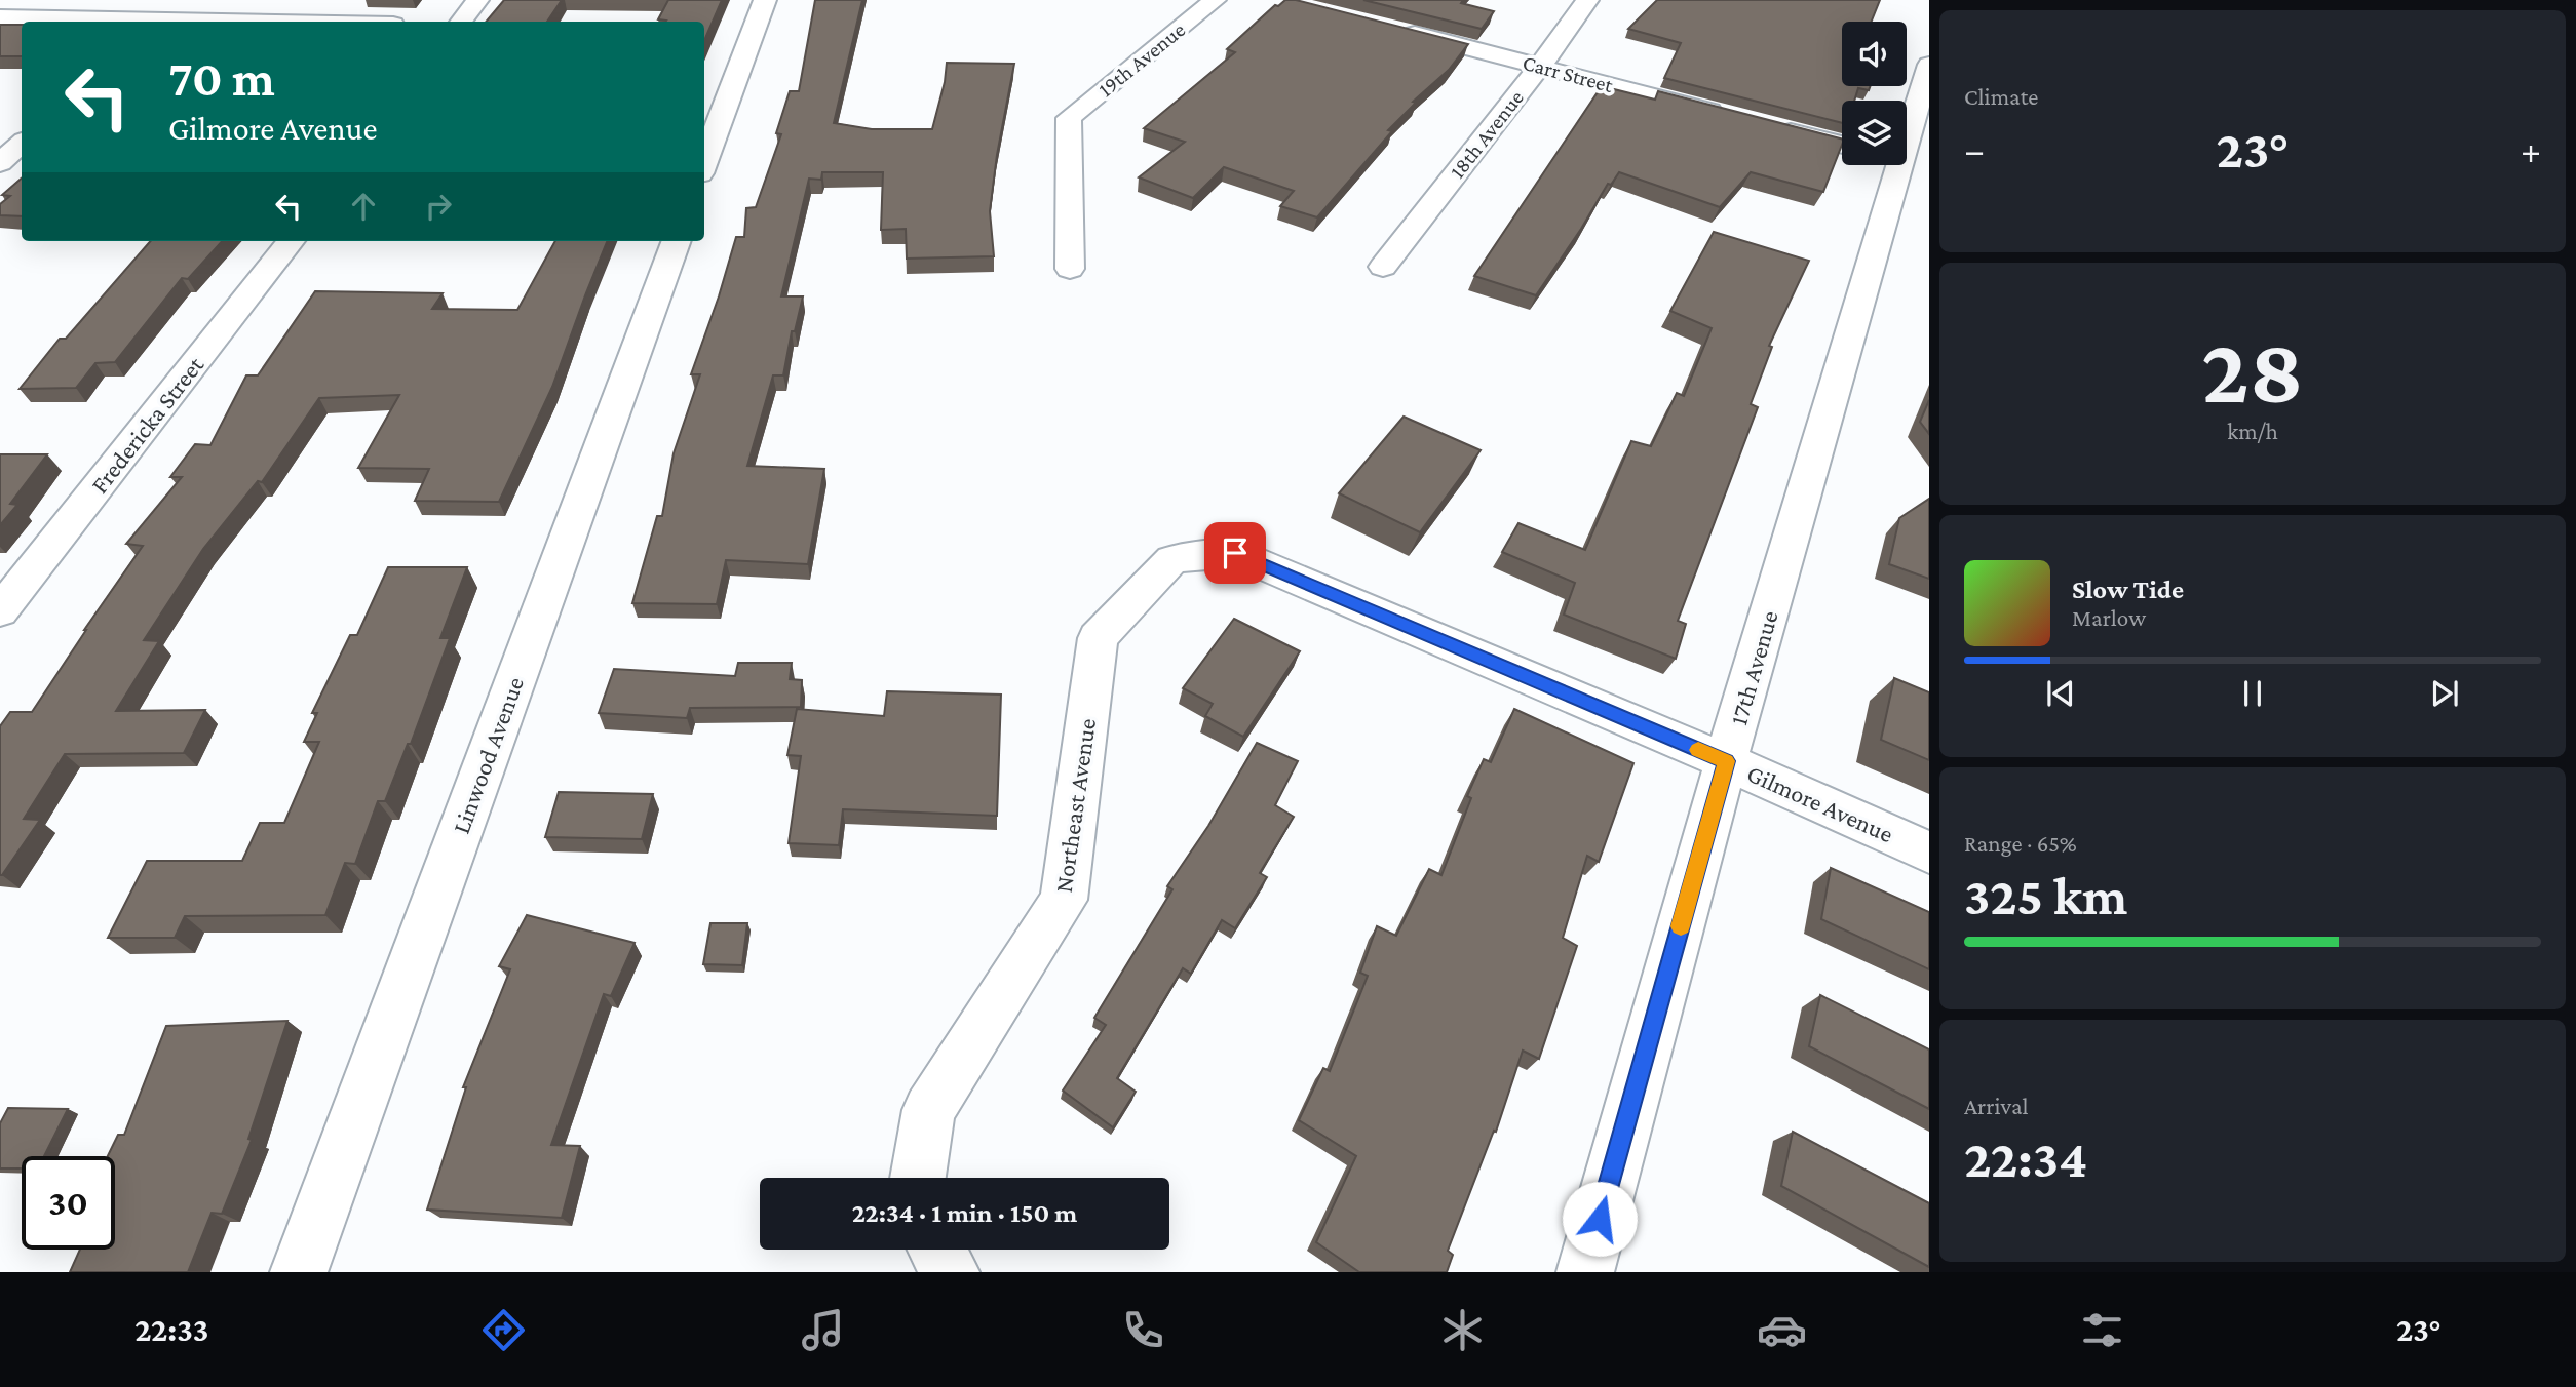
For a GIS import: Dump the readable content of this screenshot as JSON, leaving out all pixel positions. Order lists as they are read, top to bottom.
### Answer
{
  "streets": {
    "street": [
      "19th Avenue",
      "Carr Street",
      "18th Avenue",
      "Fredericka Street",
      "17th Avenue",
      "Linwood Avenue",
      "Gilmore Avenue",
      "Northeast Avenue"
    ]
  },
  "crossings": [
    ["Carr Street", "18th Avenue"],
    ["17th Avenue", "Gilmore Avenue"],
    ["Gilmore Avenue", "Northeast Avenue"]
  ],
  "page": {
    "tile": [
      "Climate",
      ["28", "km/h"],
      ["Range · 65%", "325 km"],
      ["Arrival", "22:34"]
    ],
    "turn": ["70 m", "Gilmore Avenue"],
    "heat": ["−", "23°", "+"],
    "song": ["Slow Tide", "Marlow"],
    "limit": "30",
    "trip": "22:34 · 1 min · 150 m",
    "tabs": ["22:33", "23°"]
  }
}
